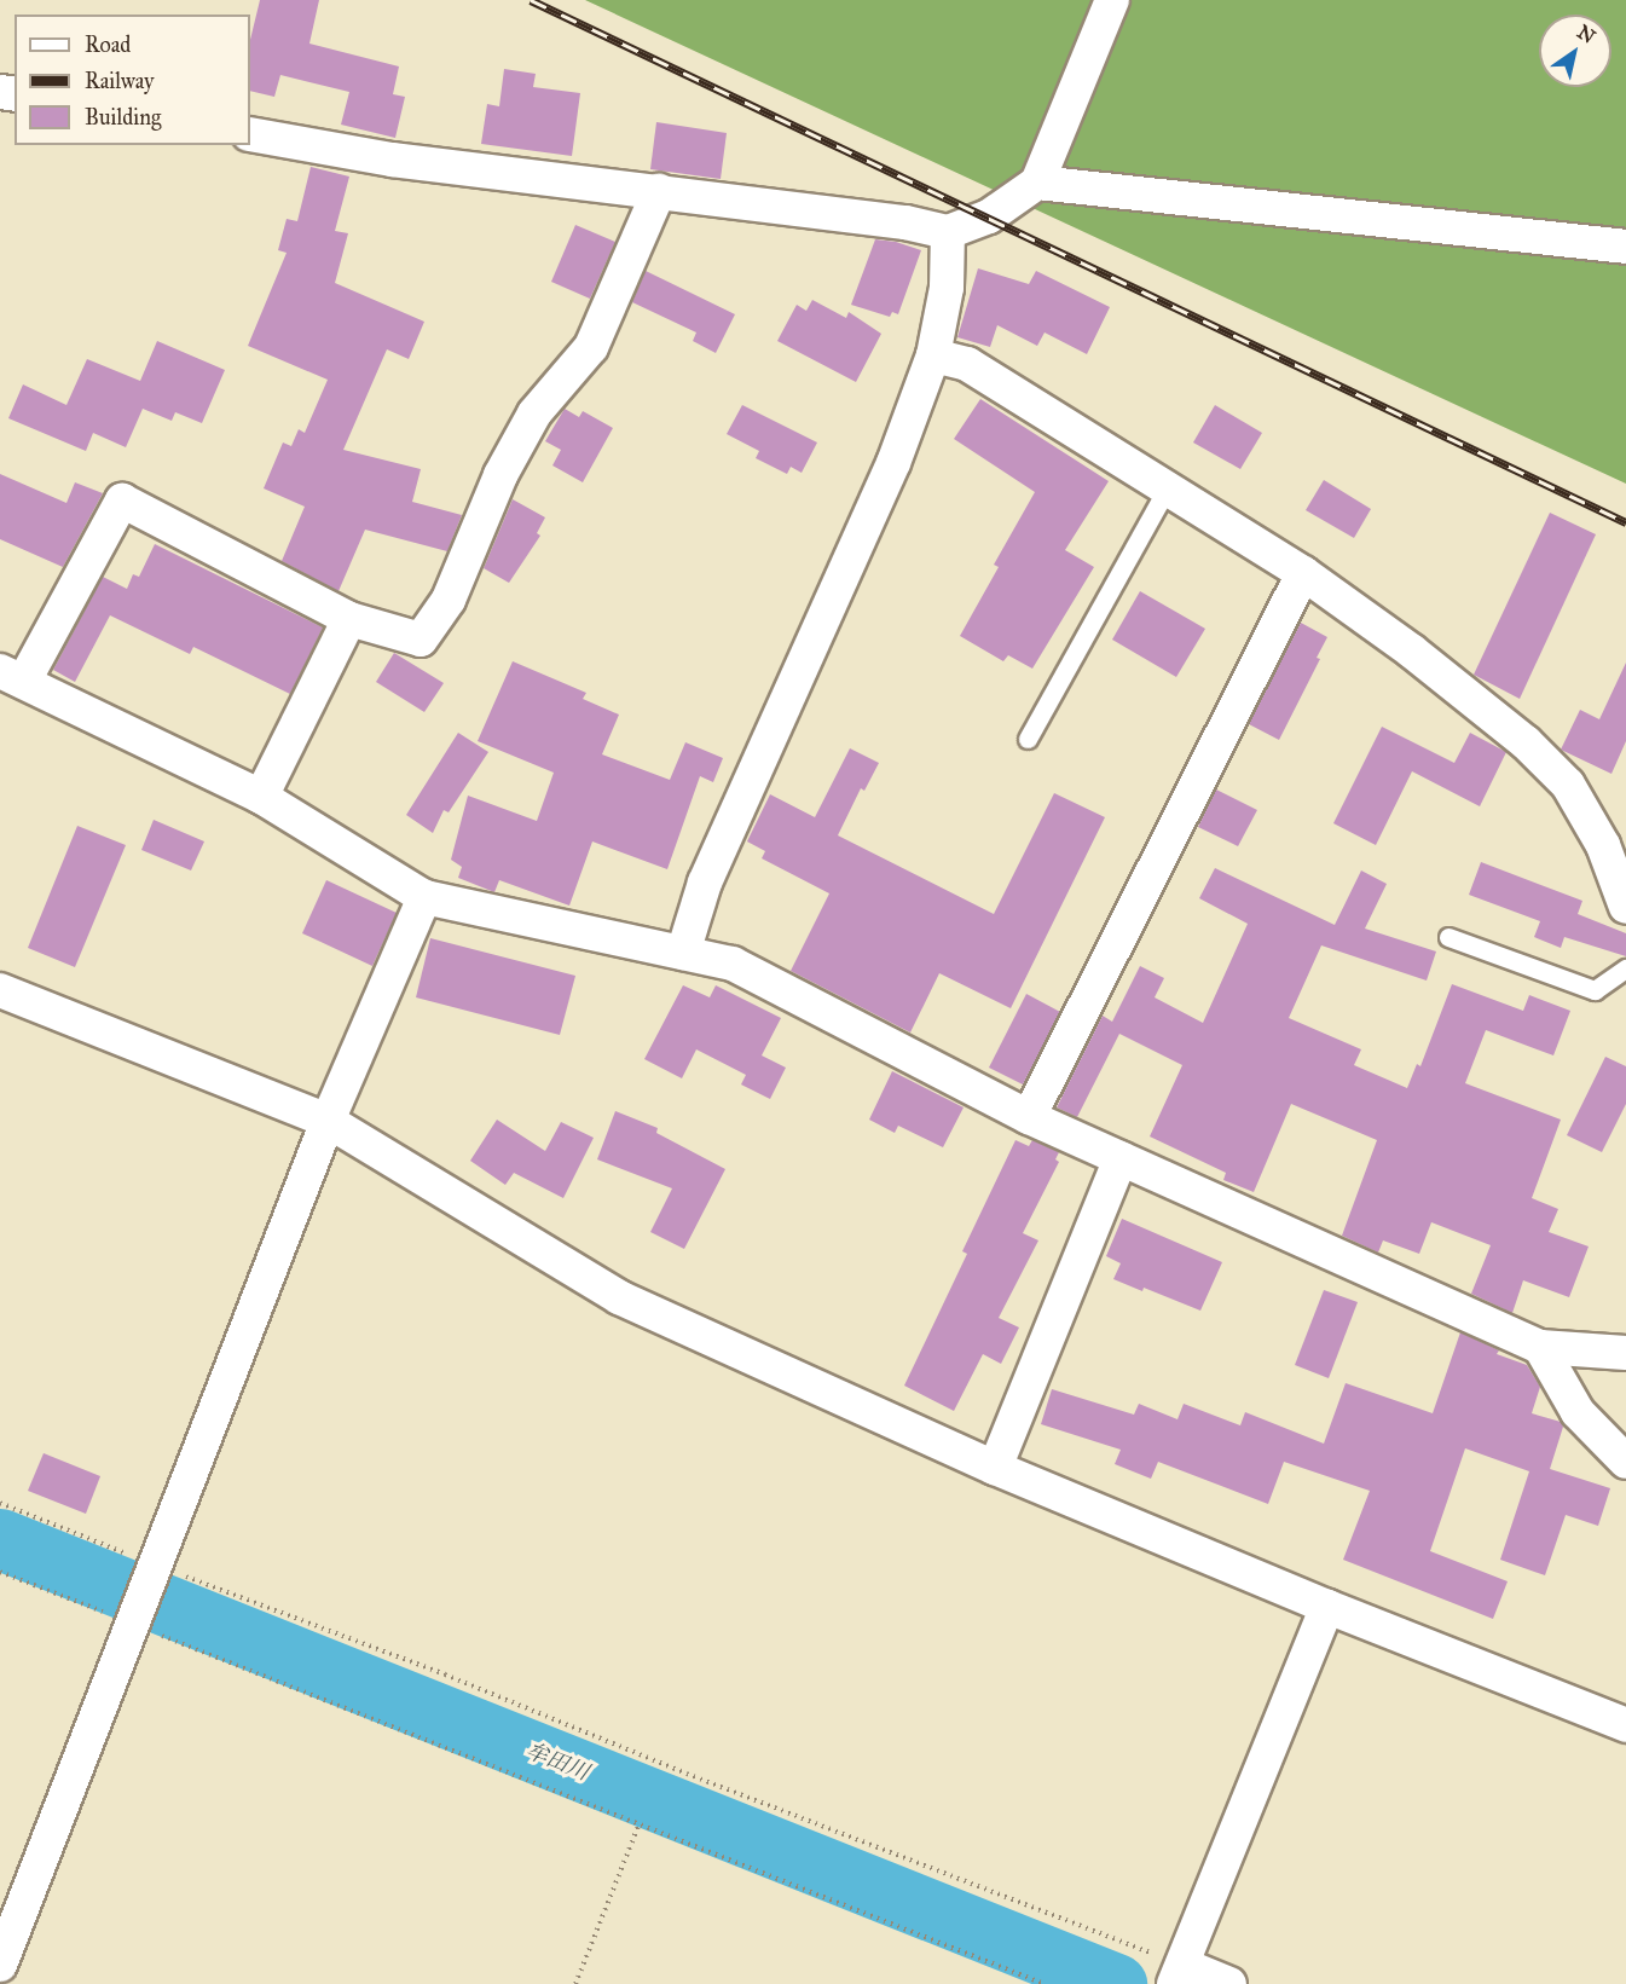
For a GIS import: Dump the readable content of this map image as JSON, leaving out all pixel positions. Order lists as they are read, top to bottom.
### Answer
{
  "water": ["牟田川"],
  "legend": ["Road", "Railway", "Building"],
  "north": "top right"
}
